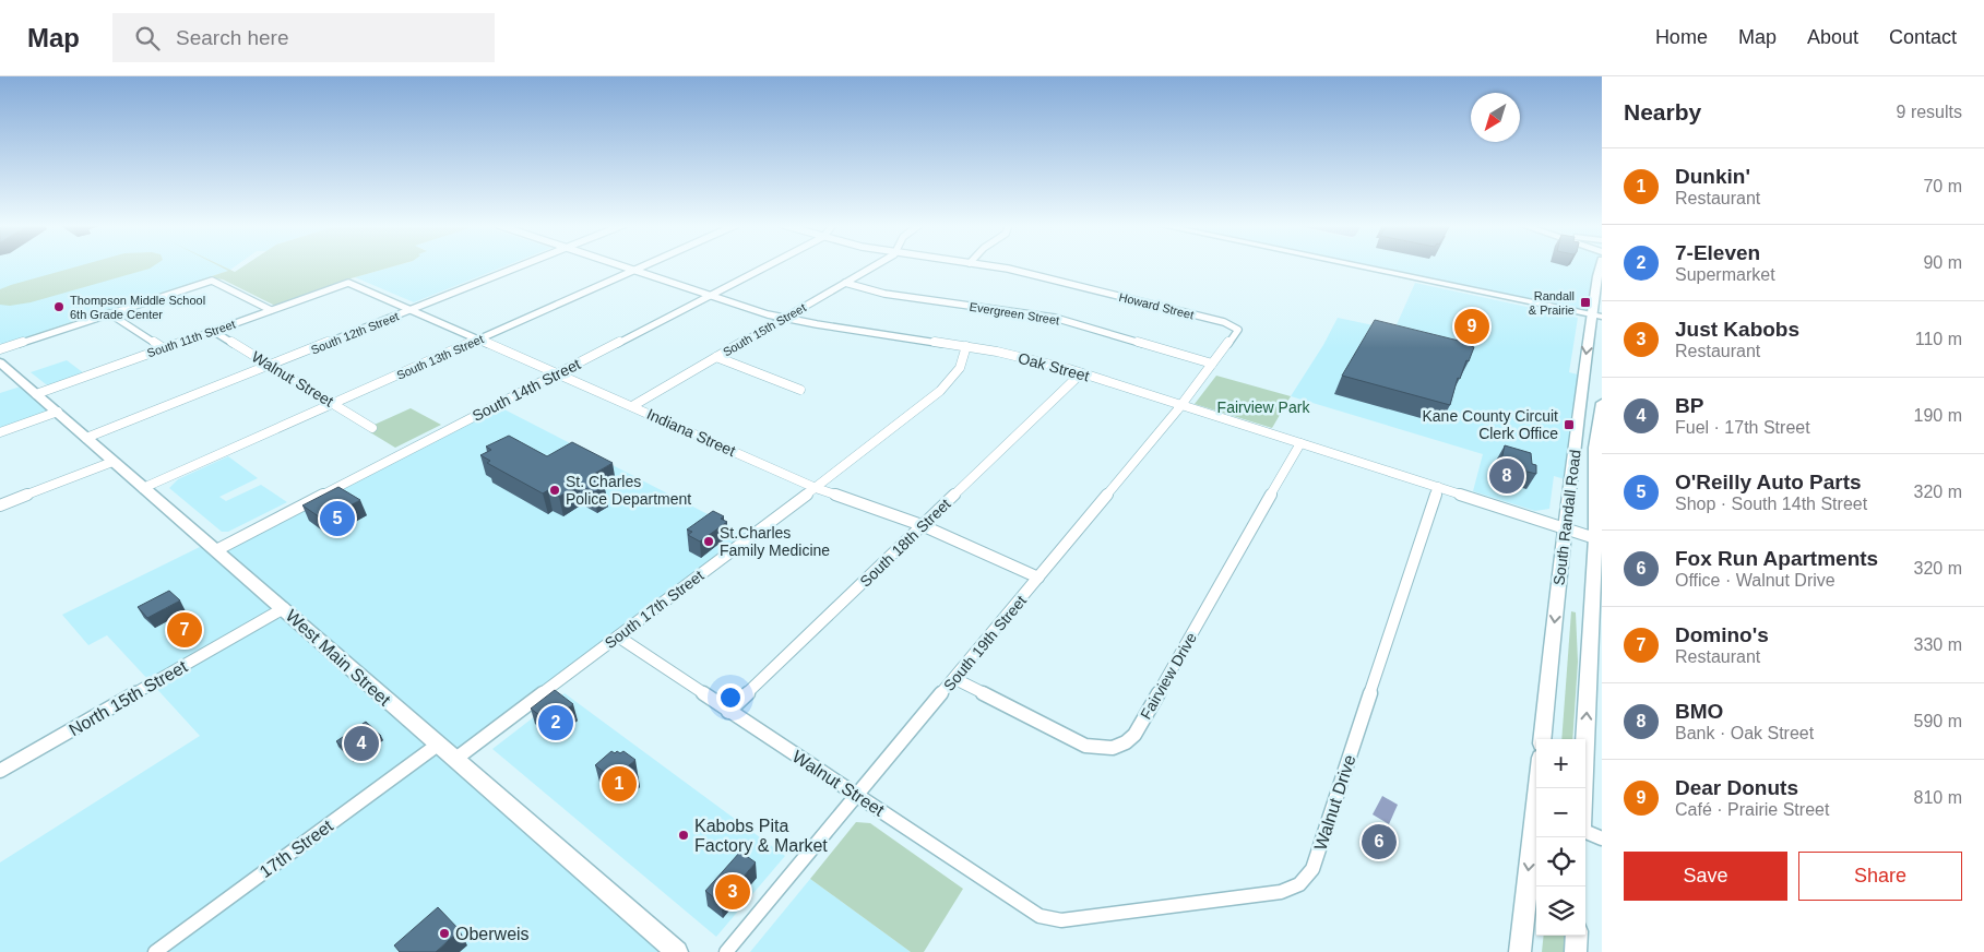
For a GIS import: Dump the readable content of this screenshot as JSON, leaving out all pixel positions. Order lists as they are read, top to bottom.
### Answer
{
  "streets": {
    "main road": ["South Randall Road", "West Main Street"],
    "street": [
      "Howard Street",
      "Evergreen Street",
      "South 15th Street",
      "South 12th Street",
      "South 11th Street",
      "South 13th Street",
      "Oak Street",
      "Walnut Street",
      "South 14th Street",
      "Indiana Street",
      "South 18th Street",
      "South 17th Street",
      "South 19th Street",
      "Fairview Drive",
      "North 15th Street",
      "Walnut Drive",
      "17th Street"
    ]
  },
  "crossings": [
    ["Howard Street", "South 19th Street"],
    ["Evergreen Street", "South 15th Street"],
    ["Evergreen Street", "South 19th Street"],
    ["South 15th Street", "Oak Street"],
    ["South 15th Street", "Indiana Street"],
    ["South 12th Street", "Walnut Street"],
    ["South 12th Street", "Indiana Street"],
    ["South 12th Street", "West Main Street"],
    ["South 11th Street", "Walnut Street"],
    ["South 11th Street", "Indiana Street"],
    ["South 11th Street", "West Main Street"],
    ["South 13th Street", "Oak Street"],
    ["South 13th Street", "Walnut Street"],
    ["South 13th Street", "Indiana Street"],
    ["South 13th Street", "West Main Street"],
    ["Oak Street", "South 14th Street"],
    ["Oak Street", "South Randall Road"],
    ["Oak Street", "South 18th Street"],
    ["Oak Street", "South 17th Street"],
    ["Oak Street", "South 19th Street"],
    ["Oak Street", "Fairview Drive"],
    ["Oak Street", "Walnut Drive"],
    ["Walnut Street", "South 18th Street"],
    ["Walnut Street", "South 17th Street"],
    ["Walnut Street", "South 19th Street"],
    ["Walnut Street", "Walnut Drive"],
    ["South 14th Street", "Indiana Street"],
    ["South 14th Street", "West Main Street"],
    ["Indiana Street", "South 18th Street"],
    ["Indiana Street", "South 17th Street"],
    ["Indiana Street", "South 19th Street"],
    ["South 17th Street", "West Main Street"],
    ["South 19th Street", "Fairview Drive"],
    ["West Main Street", "North 15th Street"],
    ["West Main Street", "17th Street"]
  ],
  "parks": ["Fairview Park"],
  "places": {
    "transit": ["Randall & Prairie", "Kane County Circuit Clerk Office"],
    "other": [
      "Thompson Middle School 6th Grade Center",
      "St. Charles Police Department",
      "St.Charles Family Medicine",
      "Kabobs Pita Factory & Market",
      "Oberweis"
    ]
  },
  "north": "bottom left",
  "page": {
    "header": "Map",
    "search": "Search here",
    "nav": [
      "Home",
      "Map",
      "About",
      "Contact"
    ],
    "heading": ["Nearby", "9 results"],
    "list": [
      {
        "mark": "1",
        "name": "Dunkin'",
        "note": "Restaurant",
        "value": "70 m"
      },
      {
        "mark": "2",
        "name": "7-Eleven",
        "note": "Supermarket",
        "value": "90 m"
      },
      {
        "mark": "3",
        "name": "Just Kabobs",
        "note": "Restaurant",
        "value": "110 m"
      },
      {
        "mark": "4",
        "name": "BP",
        "note": "Fuel · 17th Street",
        "value": "190 m"
      },
      {
        "mark": "5",
        "name": "O'Reilly Auto Parts",
        "note": "Shop · South 14th Street",
        "value": "320 m"
      },
      {
        "mark": "6",
        "name": "Fox Run Apartments",
        "note": "Office · Walnut Drive",
        "value": "320 m"
      },
      {
        "mark": "7",
        "name": "Domino's",
        "note": "Restaurant",
        "value": "330 m"
      },
      {
        "mark": "8",
        "name": "BMO",
        "note": "Bank · Oak Street",
        "value": "590 m"
      },
      {
        "mark": "9",
        "name": "Dear Donuts",
        "note": "Café · Prairie Street",
        "value": "810 m"
      }
    ],
    "pins": [
      "9",
      "8",
      "5",
      "7",
      "2",
      "4",
      "1",
      "6",
      "3"
    ],
    "map_buttons": ["+", "−"],
    "buttons": ["Save", "Share"]
  }
}
